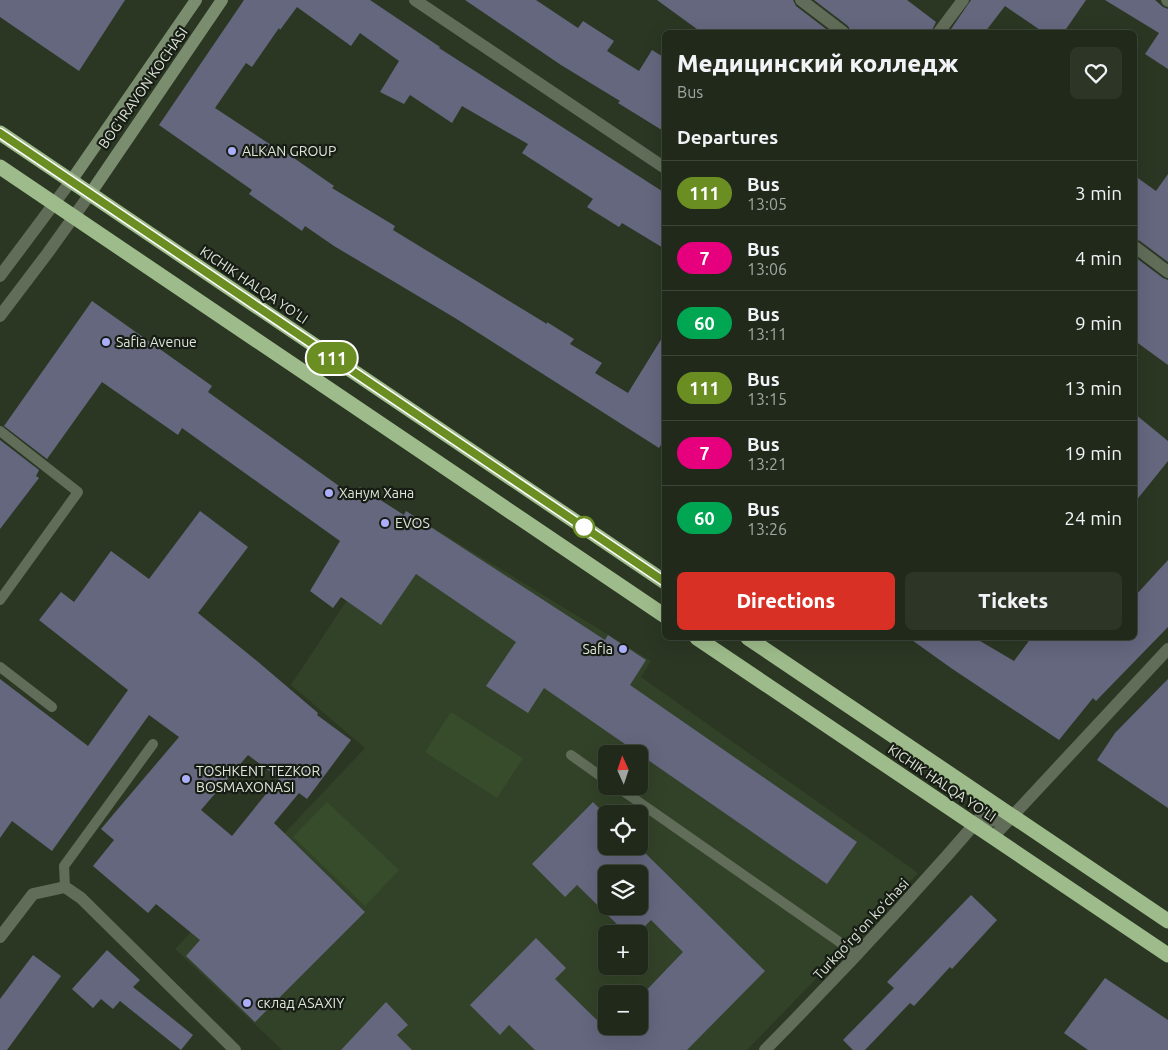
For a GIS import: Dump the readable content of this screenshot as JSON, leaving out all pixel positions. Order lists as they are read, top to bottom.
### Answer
{
  "streets": {
    "highway": ["KICHIK HALQA YO'LI"],
    "street": ["BOG'IRAVON KOCHASI", "Turkqoʻrgʻon koʻchasi"]
  },
  "crossings": [
    ["BOG'IRAVON KOCHASI", "KICHIK HALQA YO'LI"],
    ["KICHIK HALQA YO'LI", "Turkqoʻrgʻon koʻchasi"]
  ],
  "places": [
    "ALKAN GROUP",
    "Safia Avenue",
    "Ханум Хана",
    "EVOS",
    "Safia",
    "TOSHKENT TEZKOR BOSMAXONASI",
    "склад ASAXIY"
  ],
  "lines": ["bus line 111"],
  "north": "top",
  "page": {
    "on_map": "111",
    "heading": [
      ["Медицинский колледж", "Bus"],
      "Departures"
    ],
    "list": [
      {
        "mark": "111",
        "name": "Bus",
        "note": "13:05",
        "value": "3 min"
      },
      {
        "mark": "7",
        "name": "Bus",
        "note": "13:06",
        "value": "4 min"
      },
      {
        "mark": "60",
        "name": "Bus",
        "note": "13:11",
        "value": "9 min"
      },
      {
        "mark": "111",
        "name": "Bus",
        "note": "13:15",
        "value": "13 min"
      },
      {
        "mark": "7",
        "name": "Bus",
        "note": "13:21",
        "value": "19 min"
      },
      {
        "mark": "60",
        "name": "Bus",
        "note": "13:26",
        "value": "24 min"
      }
    ],
    "buttons": ["Directions", "Tickets"],
    "map_buttons": ["+", "−"]
  }
}
